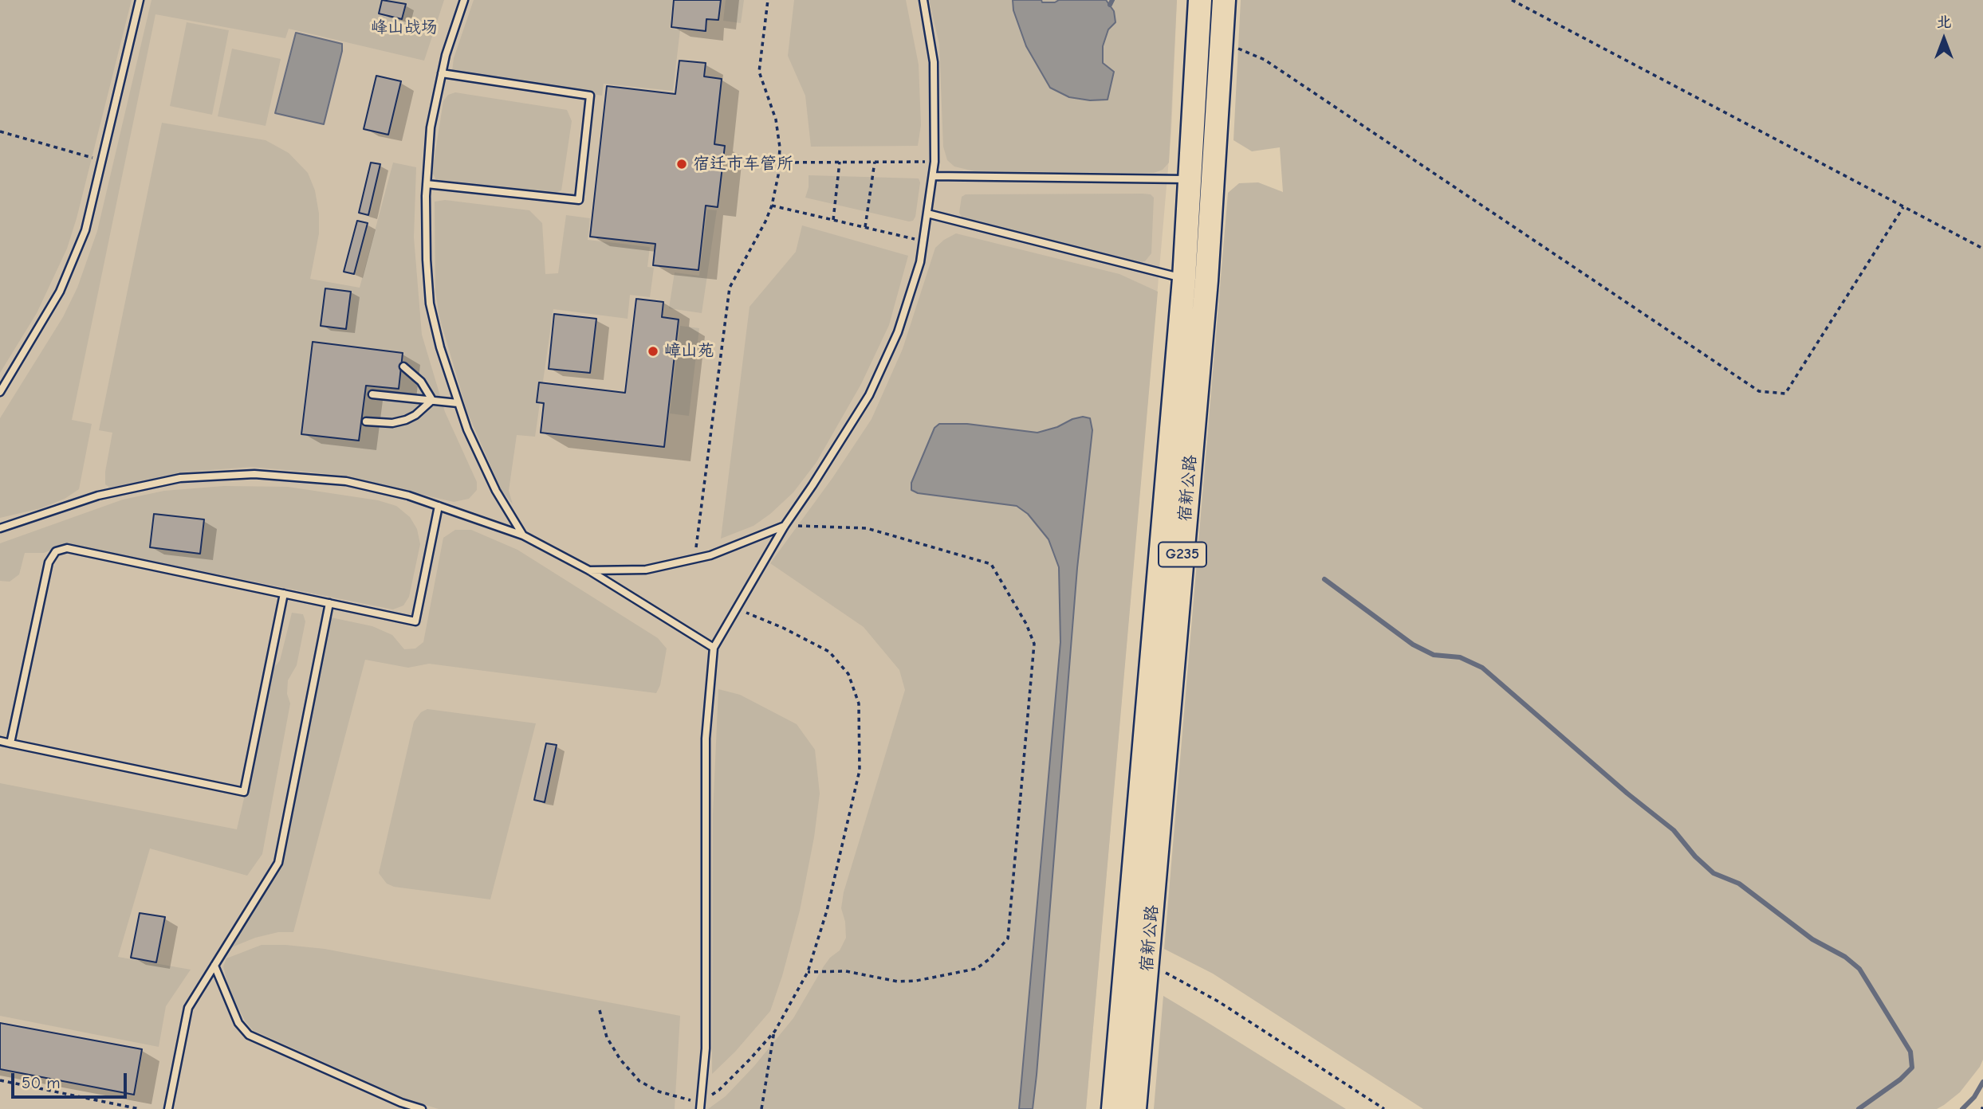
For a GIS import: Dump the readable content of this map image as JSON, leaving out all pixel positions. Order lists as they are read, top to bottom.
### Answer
{
  "streets": {
    "highway": ["宿新公路", "G235"]
  },
  "parks": ["峰山战场"],
  "places": ["宿迁市车管所", "嶂山苑"],
  "scale_bar": "50 m",
  "north": "top"
}
